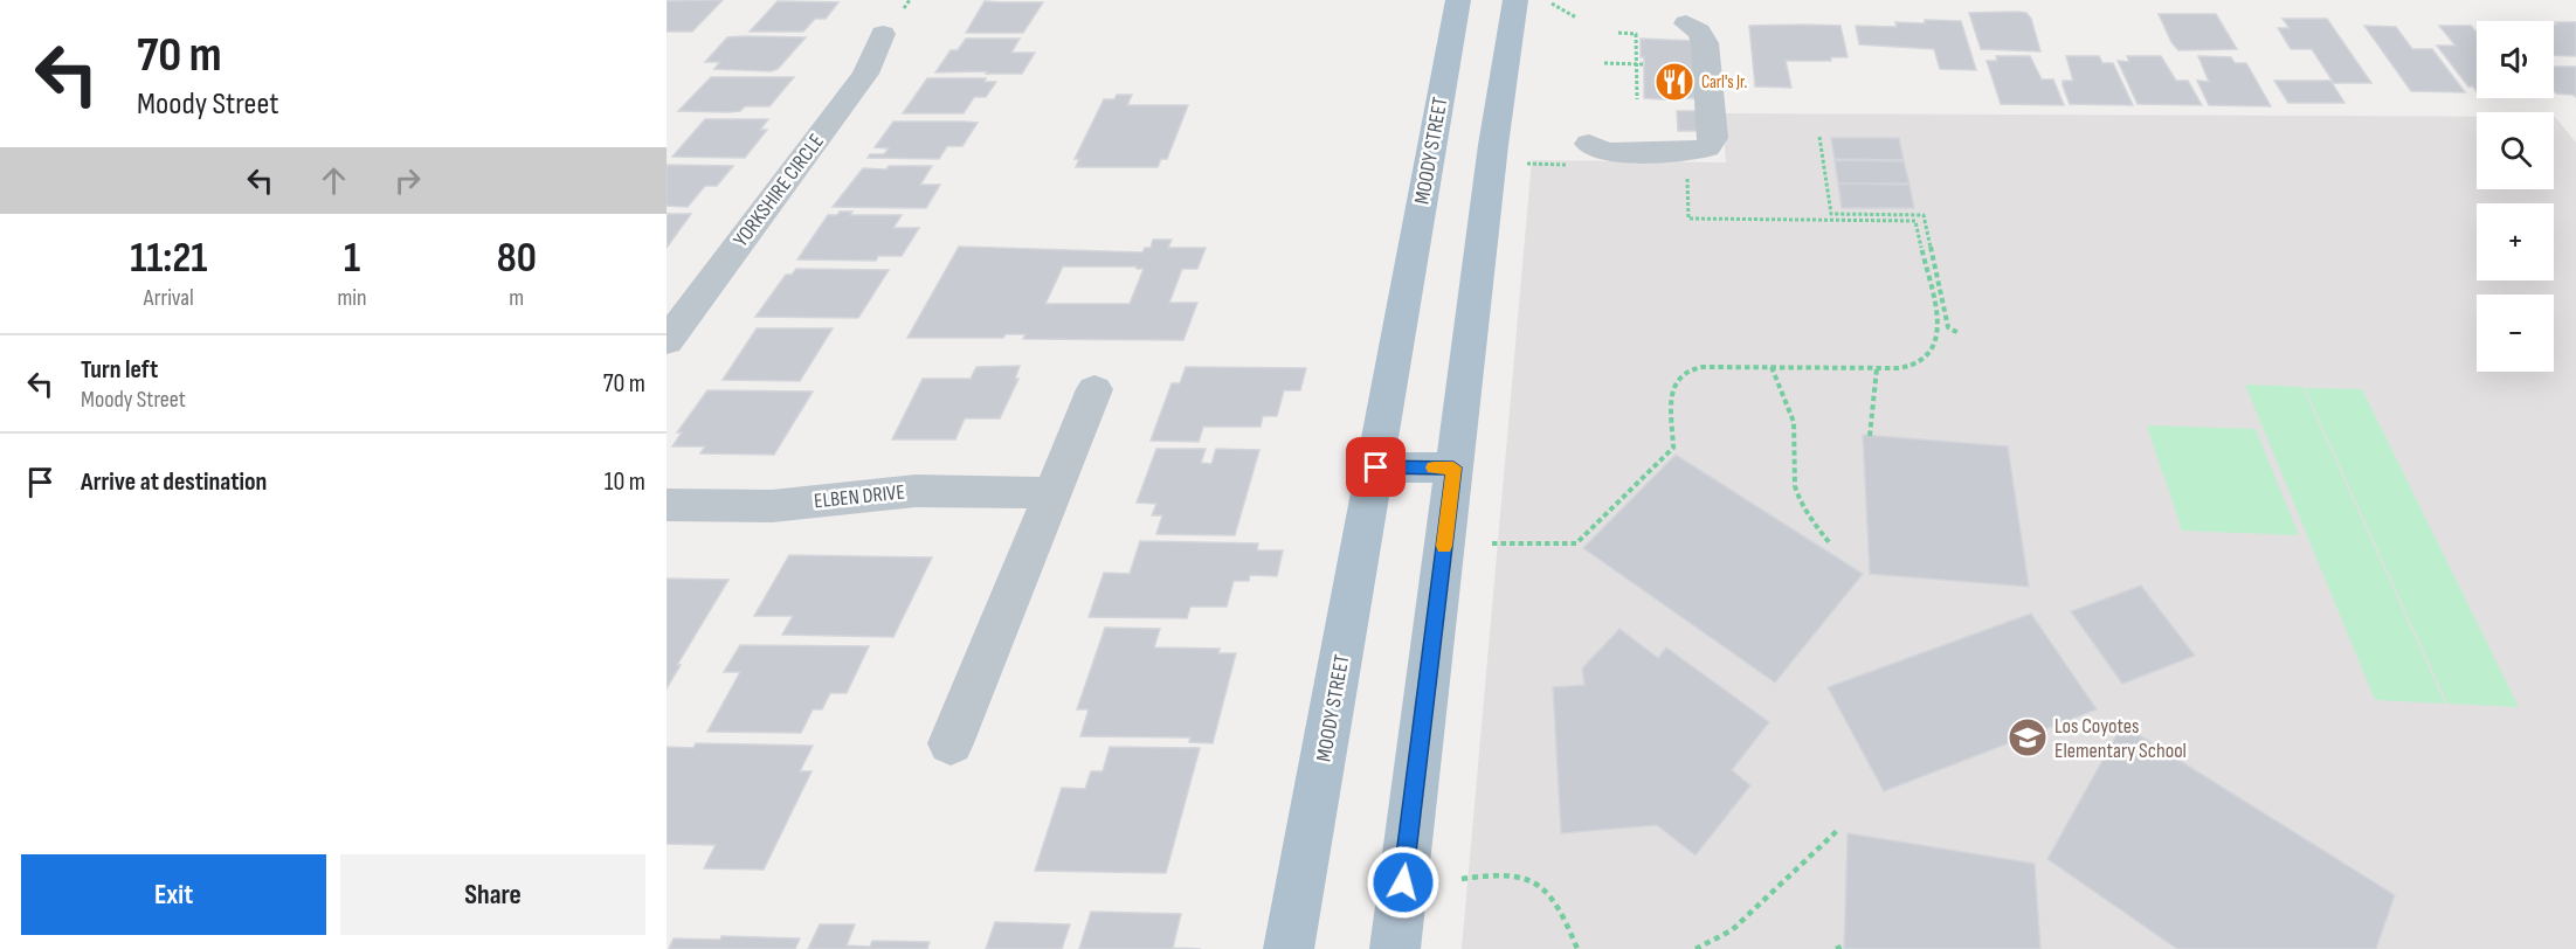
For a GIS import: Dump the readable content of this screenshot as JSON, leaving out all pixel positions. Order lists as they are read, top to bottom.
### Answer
{
  "streets": {
    "main road": ["MOODY STREET"],
    "street": ["YORKSHIRE CIRCLE", "ELBEN DRIVE"]
  },
  "places": {
    "restaurant": ["Carl's Jr."],
    "school or university": ["Los Coyotes Elementary School"]
  },
  "page": {
    "turn": ["70 m", "Moody Street"],
    "map_buttons": ["+", "−"],
    "eta": [
      "11:21",
      "Arrival",
      "1",
      "min",
      "80",
      "m"
    ],
    "list": [
      {
        "name": "Turn left",
        "note": "Moody Street",
        "value": "70 m"
      },
      {
        "name": "Arrive at destination",
        "value": "10 m"
      }
    ],
    "buttons": ["Exit", "Share"]
  }
}
